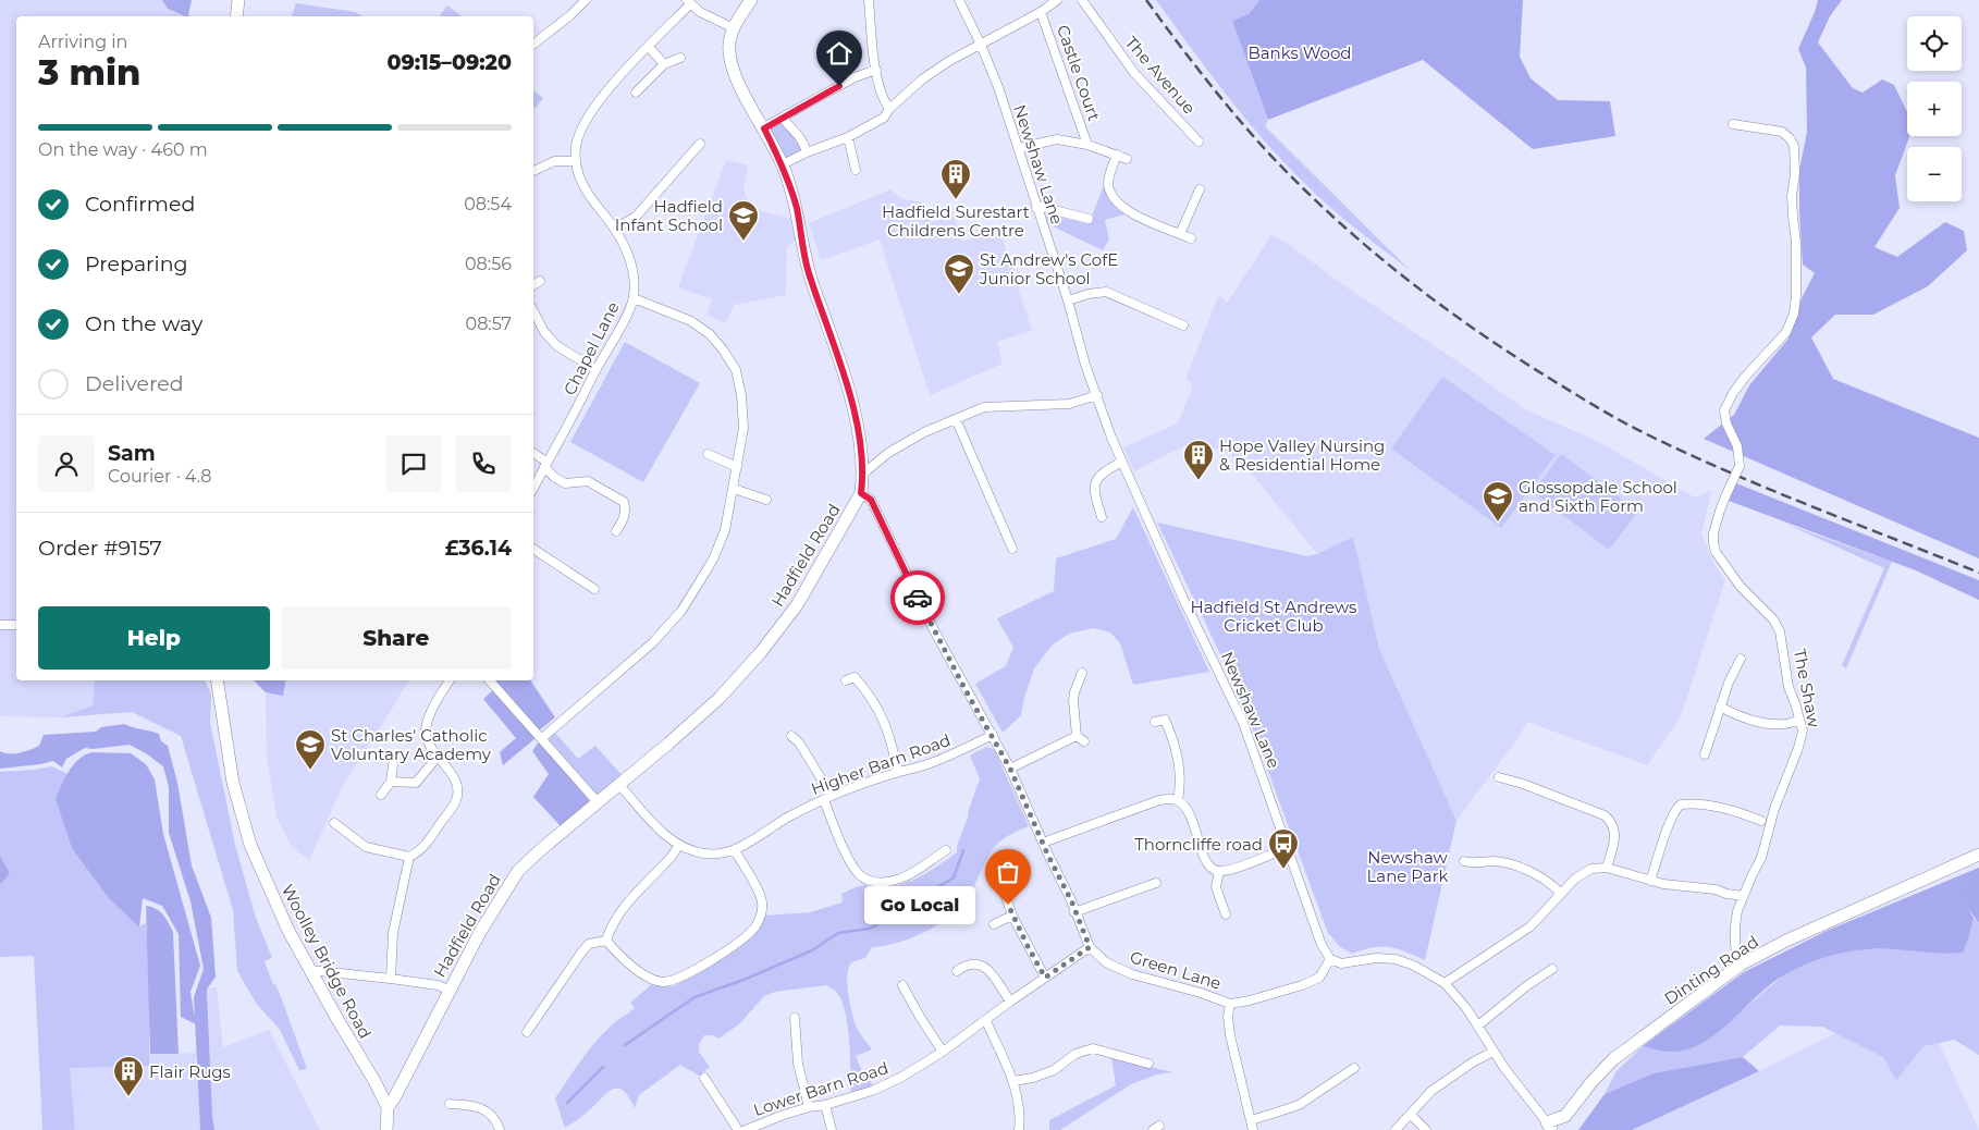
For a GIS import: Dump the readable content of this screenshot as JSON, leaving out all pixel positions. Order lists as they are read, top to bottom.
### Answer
{
  "streets": {
    "street": [
      "Castle Court",
      "The Avenue",
      "Newshaw Lane",
      "Chapel Lane",
      "Hadfield Road",
      "The Shaw",
      "Higher Barn Road",
      "Woolley Bridge Road",
      "Green Lane",
      "Dinting Road",
      "Lower Barn Road"
    ]
  },
  "crossings": [
    ["Newshaw Lane", "Green Lane"],
    ["Hadfield Road", "Higher Barn Road"],
    ["Hadfield Road", "Woolley Bridge Road"],
    ["Hadfield Road", "Green Lane"],
    ["The Shaw", "Dinting Road"],
    ["Higher Barn Road", "Green Lane"],
    ["Green Lane", "Lower Barn Road"]
  ],
  "parks": ["Banks Wood", "Hadfield St Andrews Cricket Club", "Newshaw Lane Park"],
  "places": {
    "building": ["Hadfield Surestart Childrens Centre", "Hope Valley Nursing & Residential Home", "Flair Rugs"],
    "school or university": [
      "Hadfield Infant School",
      "St Andrew's CofE Junior School",
      "Glossopdale School and Sixth Form",
      "St Charles' Catholic Voluntary Academy"
    ],
    "bus stop": ["Thorncliffe road"],
    "other": ["Go Local"]
  },
  "page": {
    "map_buttons": ["+", "−"],
    "heading": ["3 min", "Arriving in", "09:15–09:20"],
    "panel": [
      "Sam",
      "Courier · 4.8",
      "Order #9157",
      "£36.14"
    ],
    "bar": "On the way · 460 m",
    "list": [
      ["Confirmed", "08:54"],
      ["Preparing", "08:56"],
      ["On the way", "08:57"],
      "Delivered"
    ],
    "buttons": ["Help", "Share"],
    "bubble": "Go Local"
  }
}
